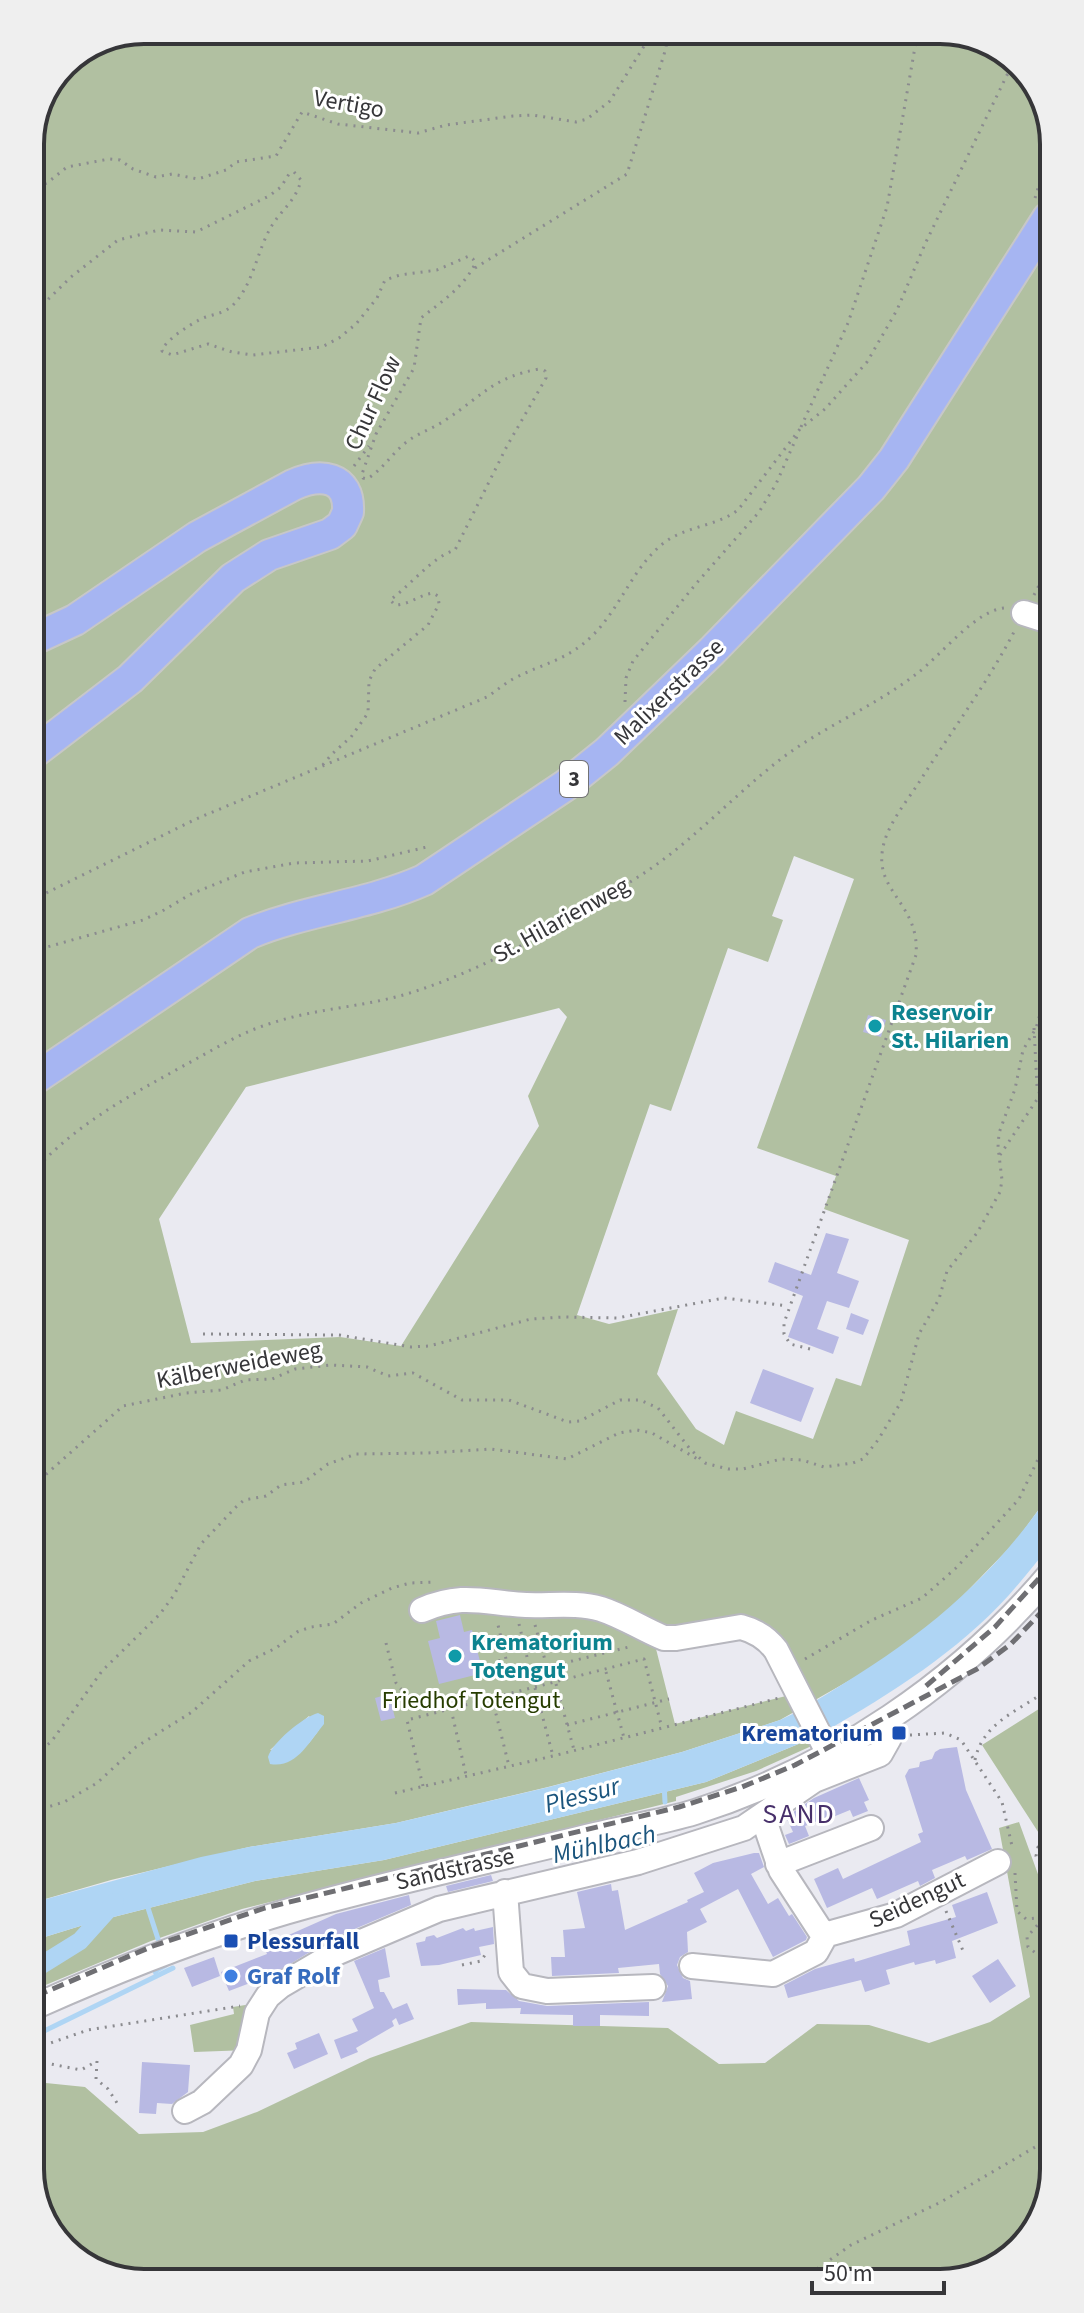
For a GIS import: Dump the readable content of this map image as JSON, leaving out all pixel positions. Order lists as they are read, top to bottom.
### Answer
{
  "streets": {
    "main road": ["Malixerstrasse", "3"],
    "street": ["Sandstrasse", "Seidengut"],
    "path": [
      "Vertigo",
      "Chur Flow",
      "St. Hilarienweg",
      "Kälberweideweg"
    ]
  },
  "districts": ["SAND"],
  "water": ["Plessur", "Mühlbach"],
  "parks": ["Friedhof Totengut"],
  "places": {
    "other": ["Reservoir St. Hilarien", "Krematorium Totengut", "Graf Rolf"],
    "transit": ["Krematorium", "Plessurfall"]
  },
  "scale_bar": "50 m"
}
